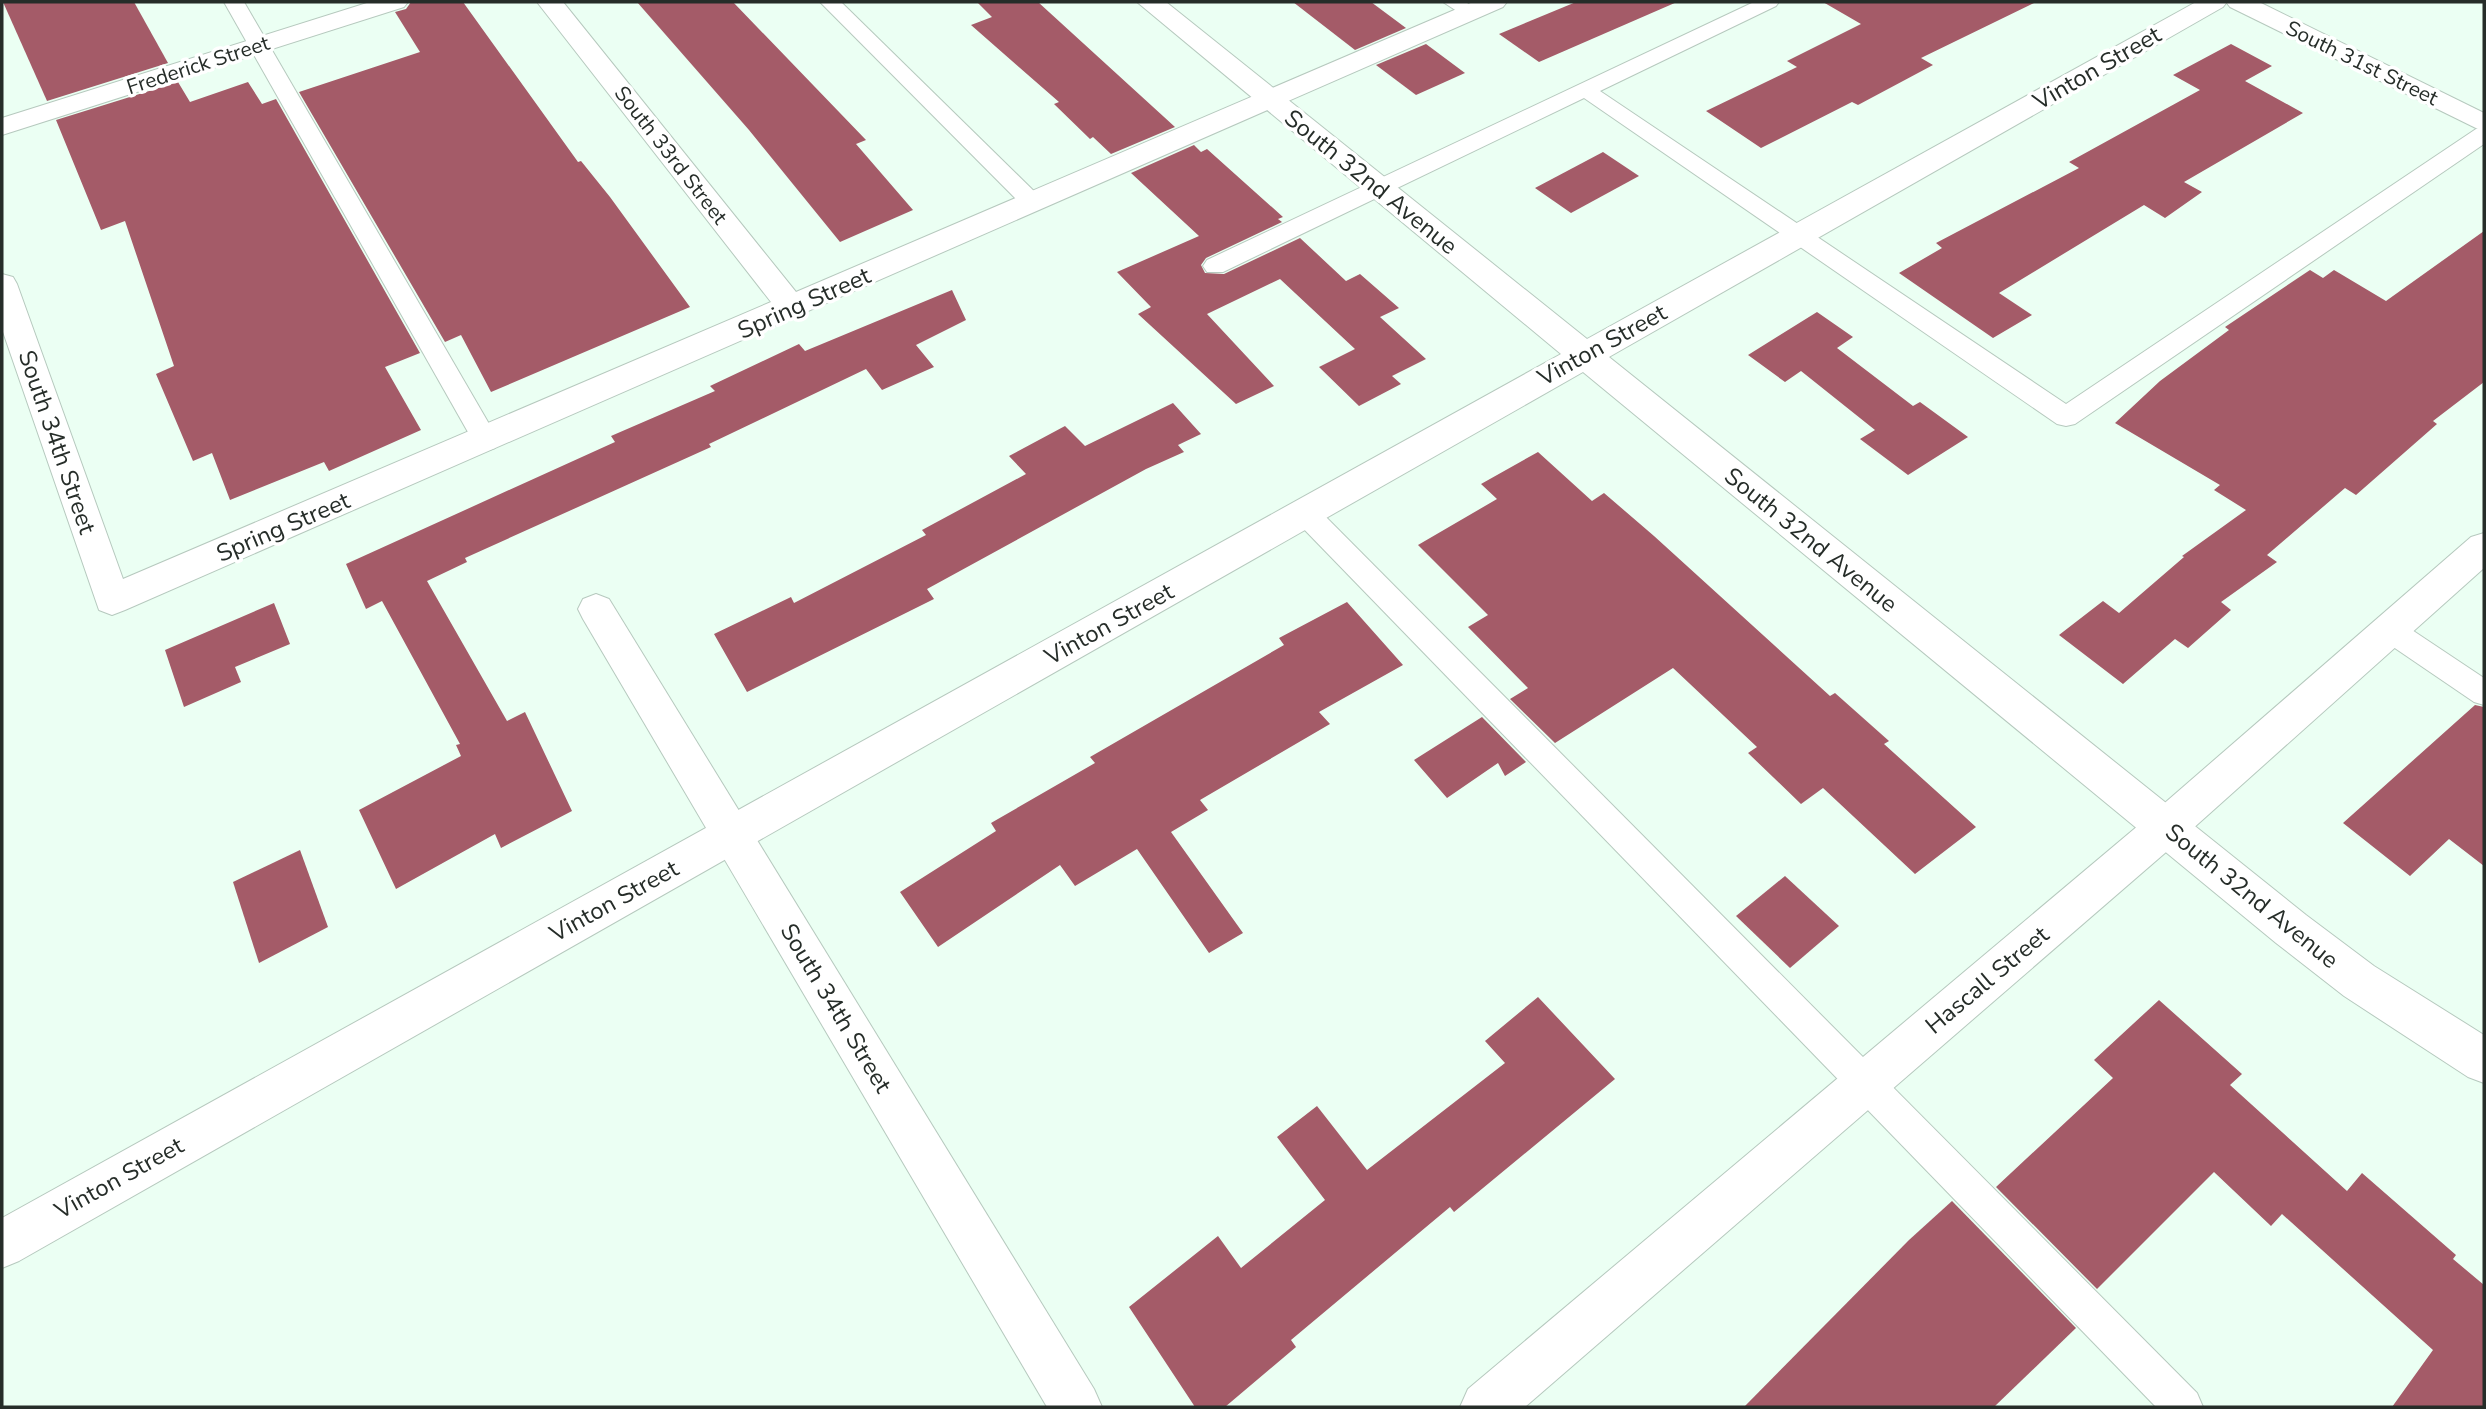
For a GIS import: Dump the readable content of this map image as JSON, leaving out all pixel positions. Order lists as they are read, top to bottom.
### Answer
{
  "streets": {
    "street": [
      "South 31st Street",
      "Frederick Street",
      "Vinton Street",
      "South 33rd Street",
      "South 32nd Avenue",
      "Spring Street",
      "South 34th Street",
      "Hascall Street"
    ]
  },
  "crossings": [
    ["Vinton Street", "South 32nd Avenue"],
    ["Vinton Street", "South 34th Street"],
    ["South 33rd Street", "Spring Street"],
    ["South 32nd Avenue", "Spring Street"],
    ["South 32nd Avenue", "Hascall Street"],
    ["Spring Street", "South 34th Street"]
  ]
}
